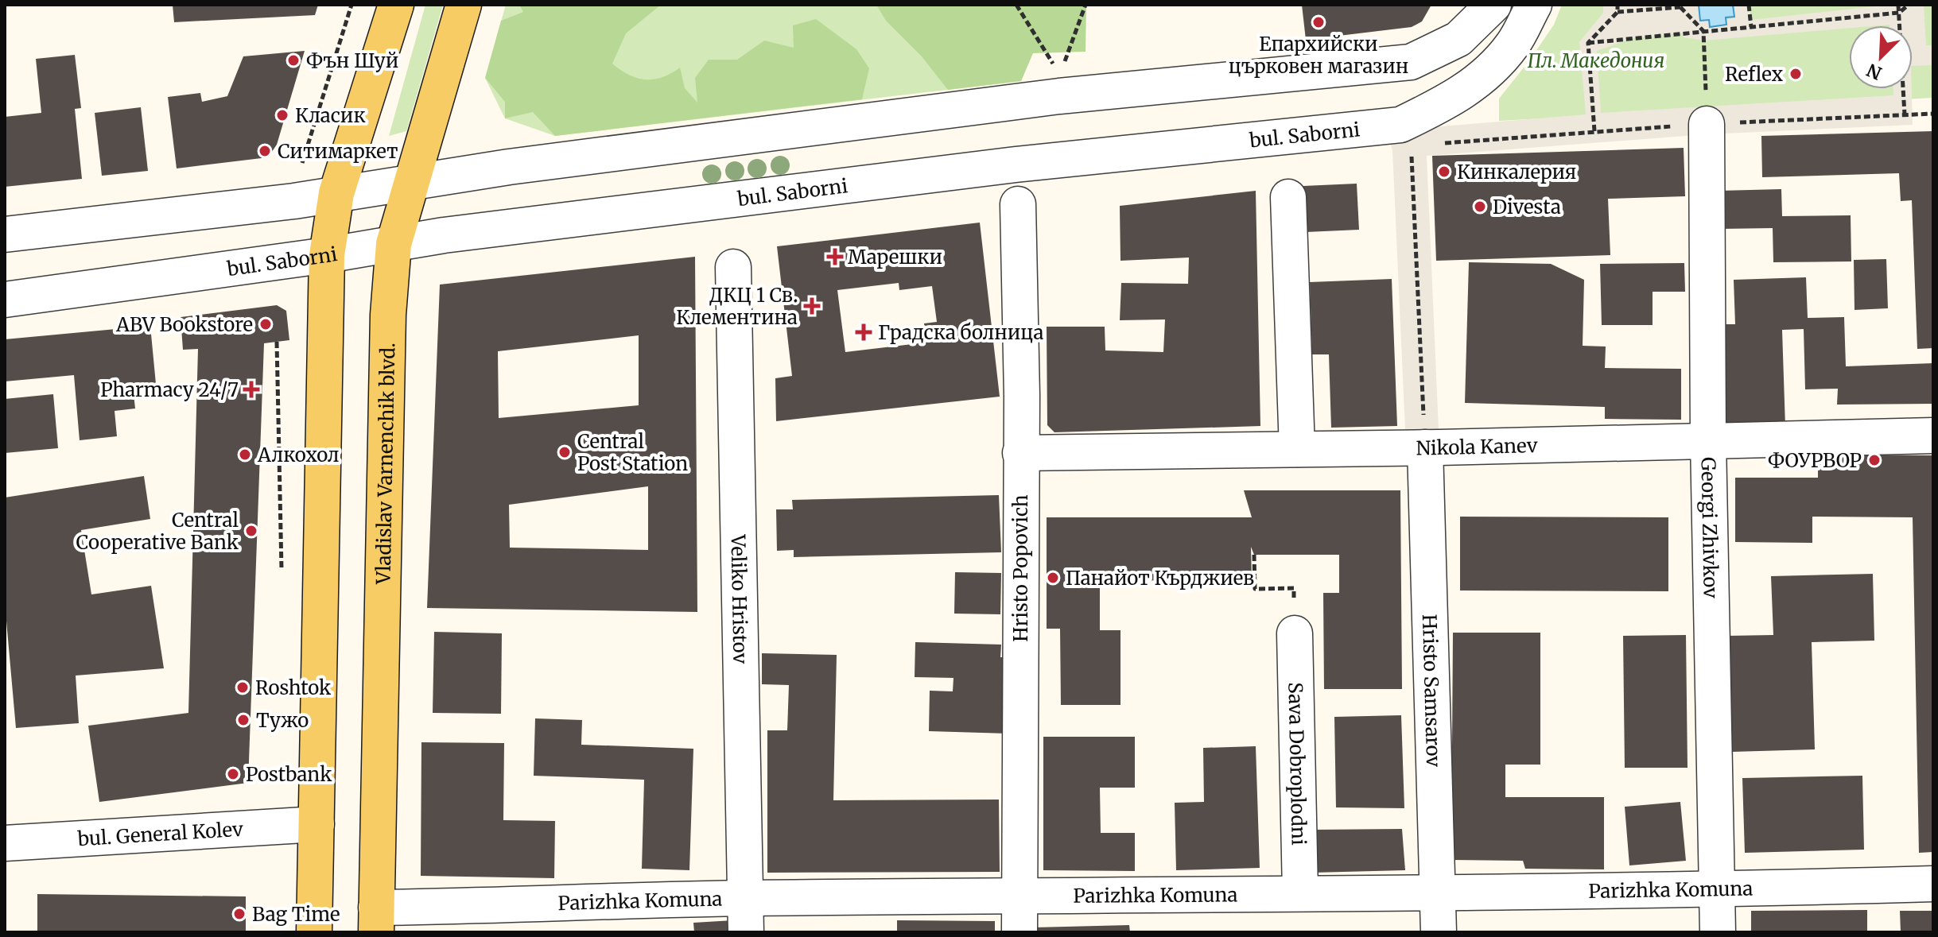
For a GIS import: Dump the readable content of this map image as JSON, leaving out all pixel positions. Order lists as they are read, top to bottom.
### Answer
{
  "streets": {
    "main road": ["Vladislav Varnenchik blvd."],
    "street": [
      "bul. Saborni",
      "Nikola Kanev",
      "Georgi Zhivkov",
      "Hristo Popovich",
      "Veliko Hristov",
      "Hristo Samsarov",
      "Sava Dobroplodni",
      "bul. General Kolev",
      "Parizhka Komuna"
    ]
  },
  "crossings": [
    ["bul. Saborni", "Vladislav Varnenchik blvd."],
    ["Nikola Kanev", "Georgi Zhivkov"],
    ["Nikola Kanev", "Hristo Popovich"],
    ["Nikola Kanev", "Hristo Samsarov"],
    ["Vladislav Varnenchik blvd.", "Parizhka Komuna"],
    ["Georgi Zhivkov", "Parizhka Komuna"],
    ["Hristo Popovich", "Parizhka Komuna"],
    ["Veliko Hristov", "Parizhka Komuna"],
    ["Hristo Samsarov", "Parizhka Komuna"],
    ["Sava Dobroplodni", "Parizhka Komuna"]
  ],
  "parks": ["Пл. Македония"],
  "places": {
    "other": [
      "Епархийски църковен магазин",
      "Фън Шуй",
      "Reflex",
      "Класик",
      "Ситимаркет",
      "Кинкалерия",
      "Divesta",
      "ABV Bookstore",
      "Central Post Station",
      "Алкохол",
      "ФОУРВОР",
      "Central Cooperative Bank",
      "Панайот Кърджиев",
      "Roshtok",
      "Тужо",
      "Postbank",
      "Bag Time"
    ],
    "health": [
      "Марешки",
      "ДКЦ 1 Св. Клементина",
      "Градска болница",
      "Pharmacy 24/7"
    ]
  },
  "north": "bottom left"
}
